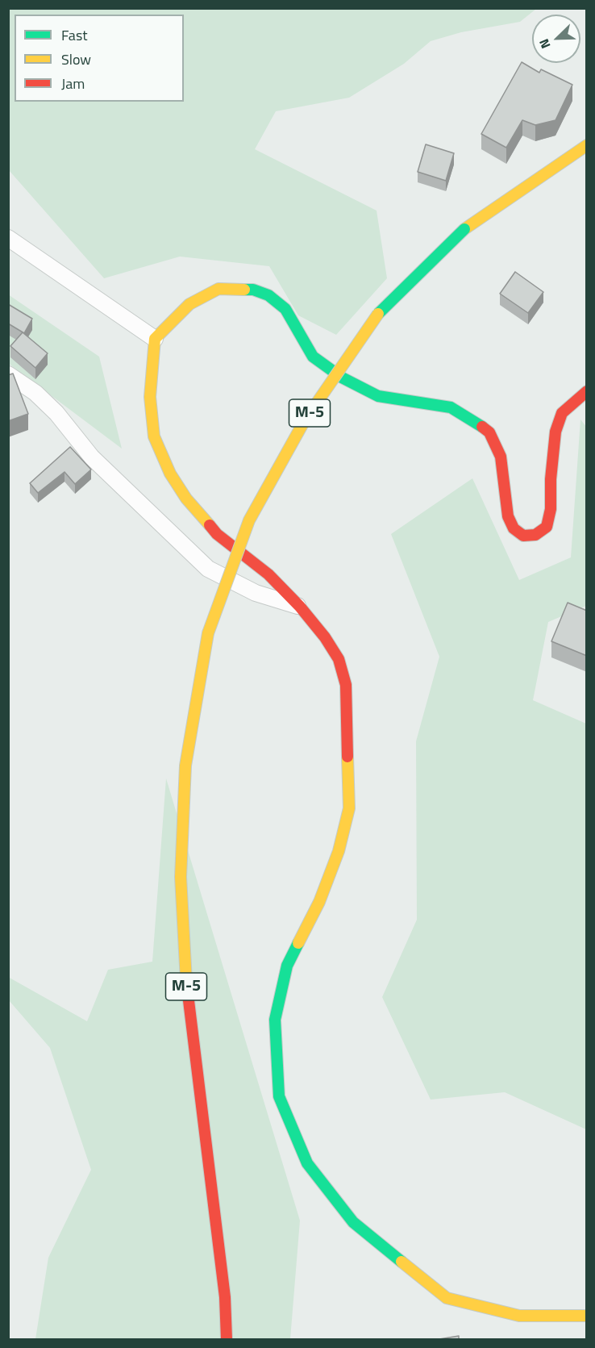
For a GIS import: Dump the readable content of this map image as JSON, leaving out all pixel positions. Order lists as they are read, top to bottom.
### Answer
{
  "streets": {
    "street": ["M-5"]
  },
  "legend": ["Fast", "Slow", "Jam"],
  "north": "bottom left"
}
